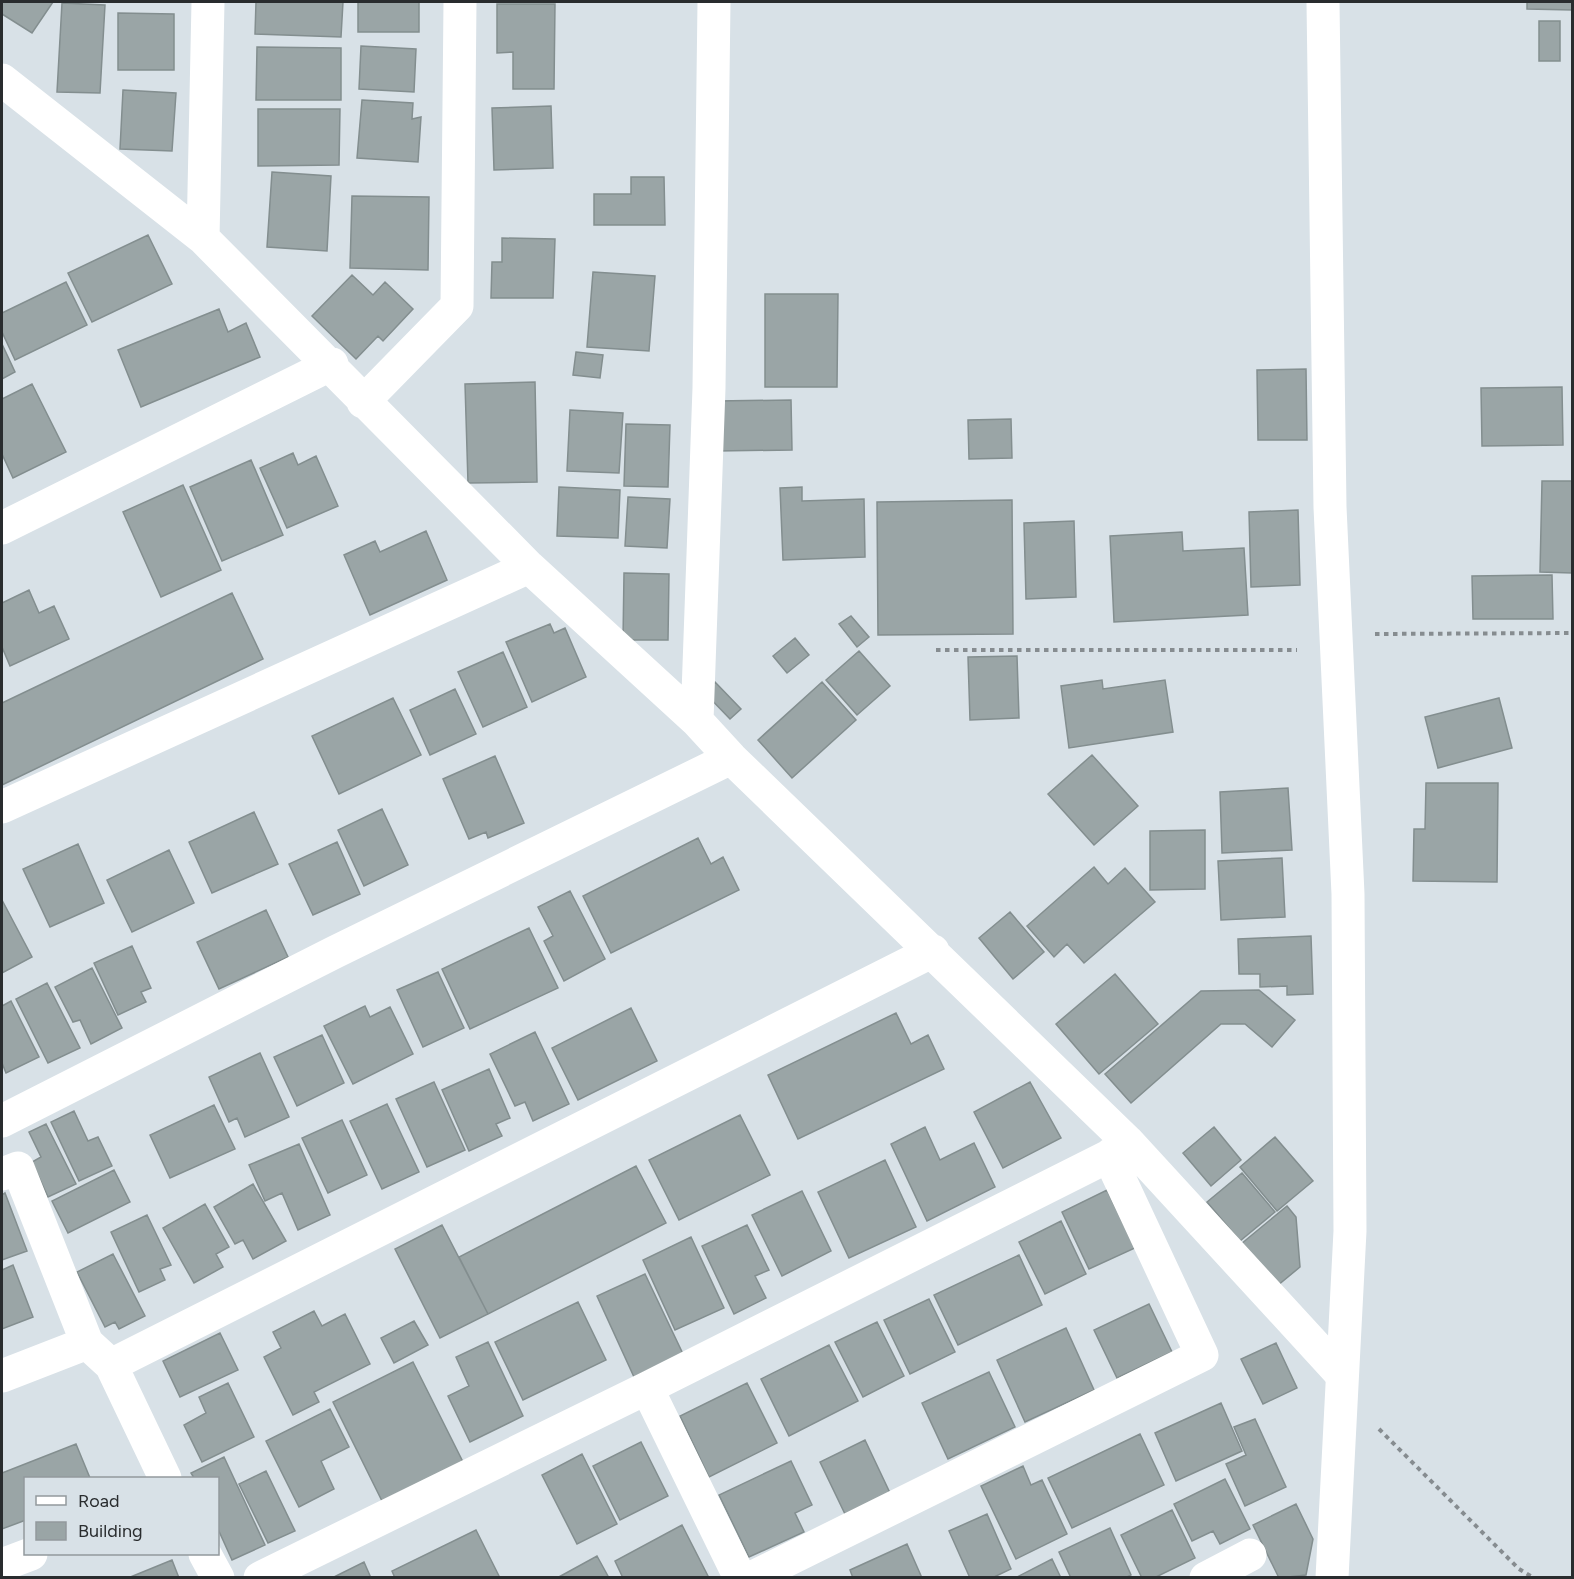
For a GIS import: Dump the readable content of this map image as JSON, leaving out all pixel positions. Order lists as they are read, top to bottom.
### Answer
{
  "legend": ["Road", "Building"]
}
